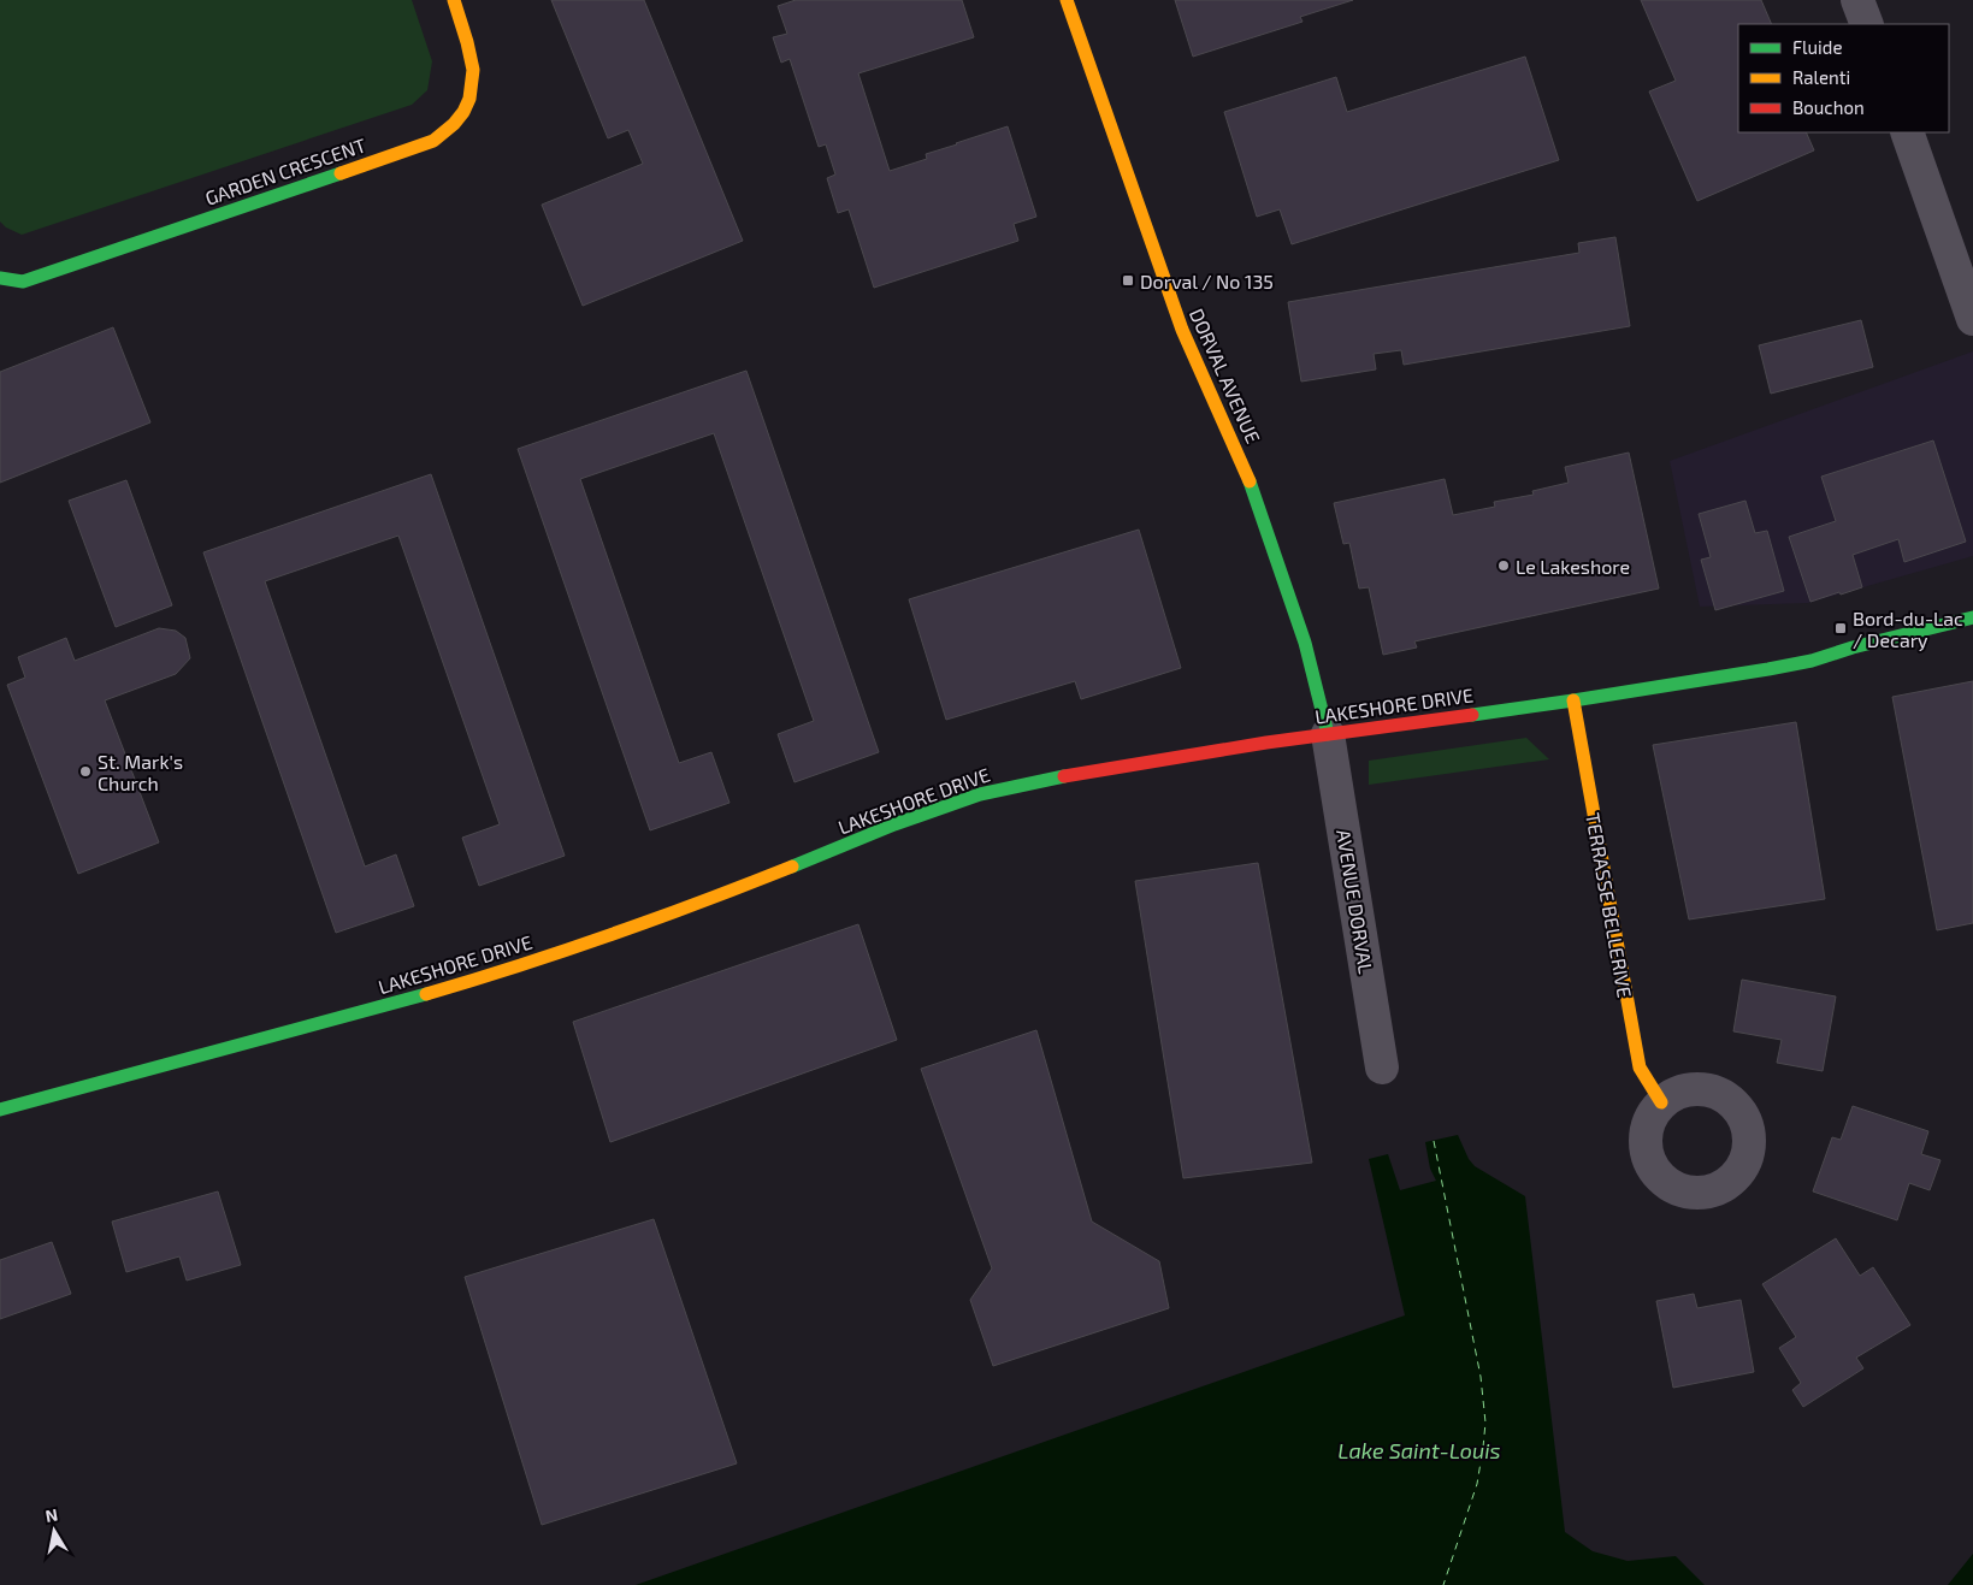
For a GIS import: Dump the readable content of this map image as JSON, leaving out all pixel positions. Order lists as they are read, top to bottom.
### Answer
{
  "streets": {
    "street": [
      "GARDEN CRESCENT",
      "DORVAL AVENUE",
      "LAKESHORE DRIVE",
      "AVENUE DORVAL",
      "TERRASSE BELLERIVE"
    ]
  },
  "crossings": [
    ["DORVAL AVENUE", "LAKESHORE DRIVE"],
    ["DORVAL AVENUE", "AVENUE DORVAL"],
    ["LAKESHORE DRIVE", "AVENUE DORVAL"],
    ["LAKESHORE DRIVE", "TERRASSE BELLERIVE"]
  ],
  "water": ["Lake Saint-Louis"],
  "places": {
    "transit": ["Dorval / No 135", "Bord-du-Lac / Decary"],
    "other": ["Le Lakeshore", "St. Mark's Church"]
  },
  "legend": ["Fluide", "Ralenti", "Bouchon"],
  "north": "top"
}
